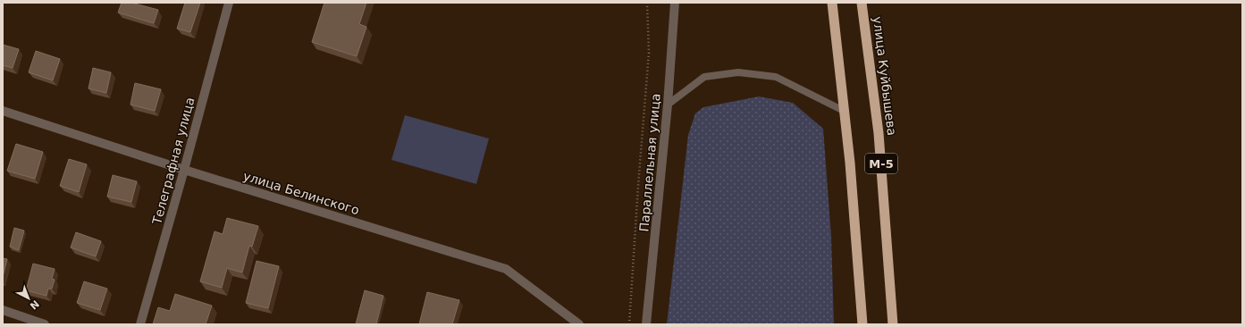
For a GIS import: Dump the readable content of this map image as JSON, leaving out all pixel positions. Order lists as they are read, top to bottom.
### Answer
{
  "streets": {
    "highway": ["улица Куйбышева", "М-5"],
    "street": ["Телеграфная улица", "Параллельная улица", "улица Белинского"]
  },
  "crossings": [
    ["Телеграфная улица", "улица Белинского"]
  ],
  "north": "bottom right"
}
